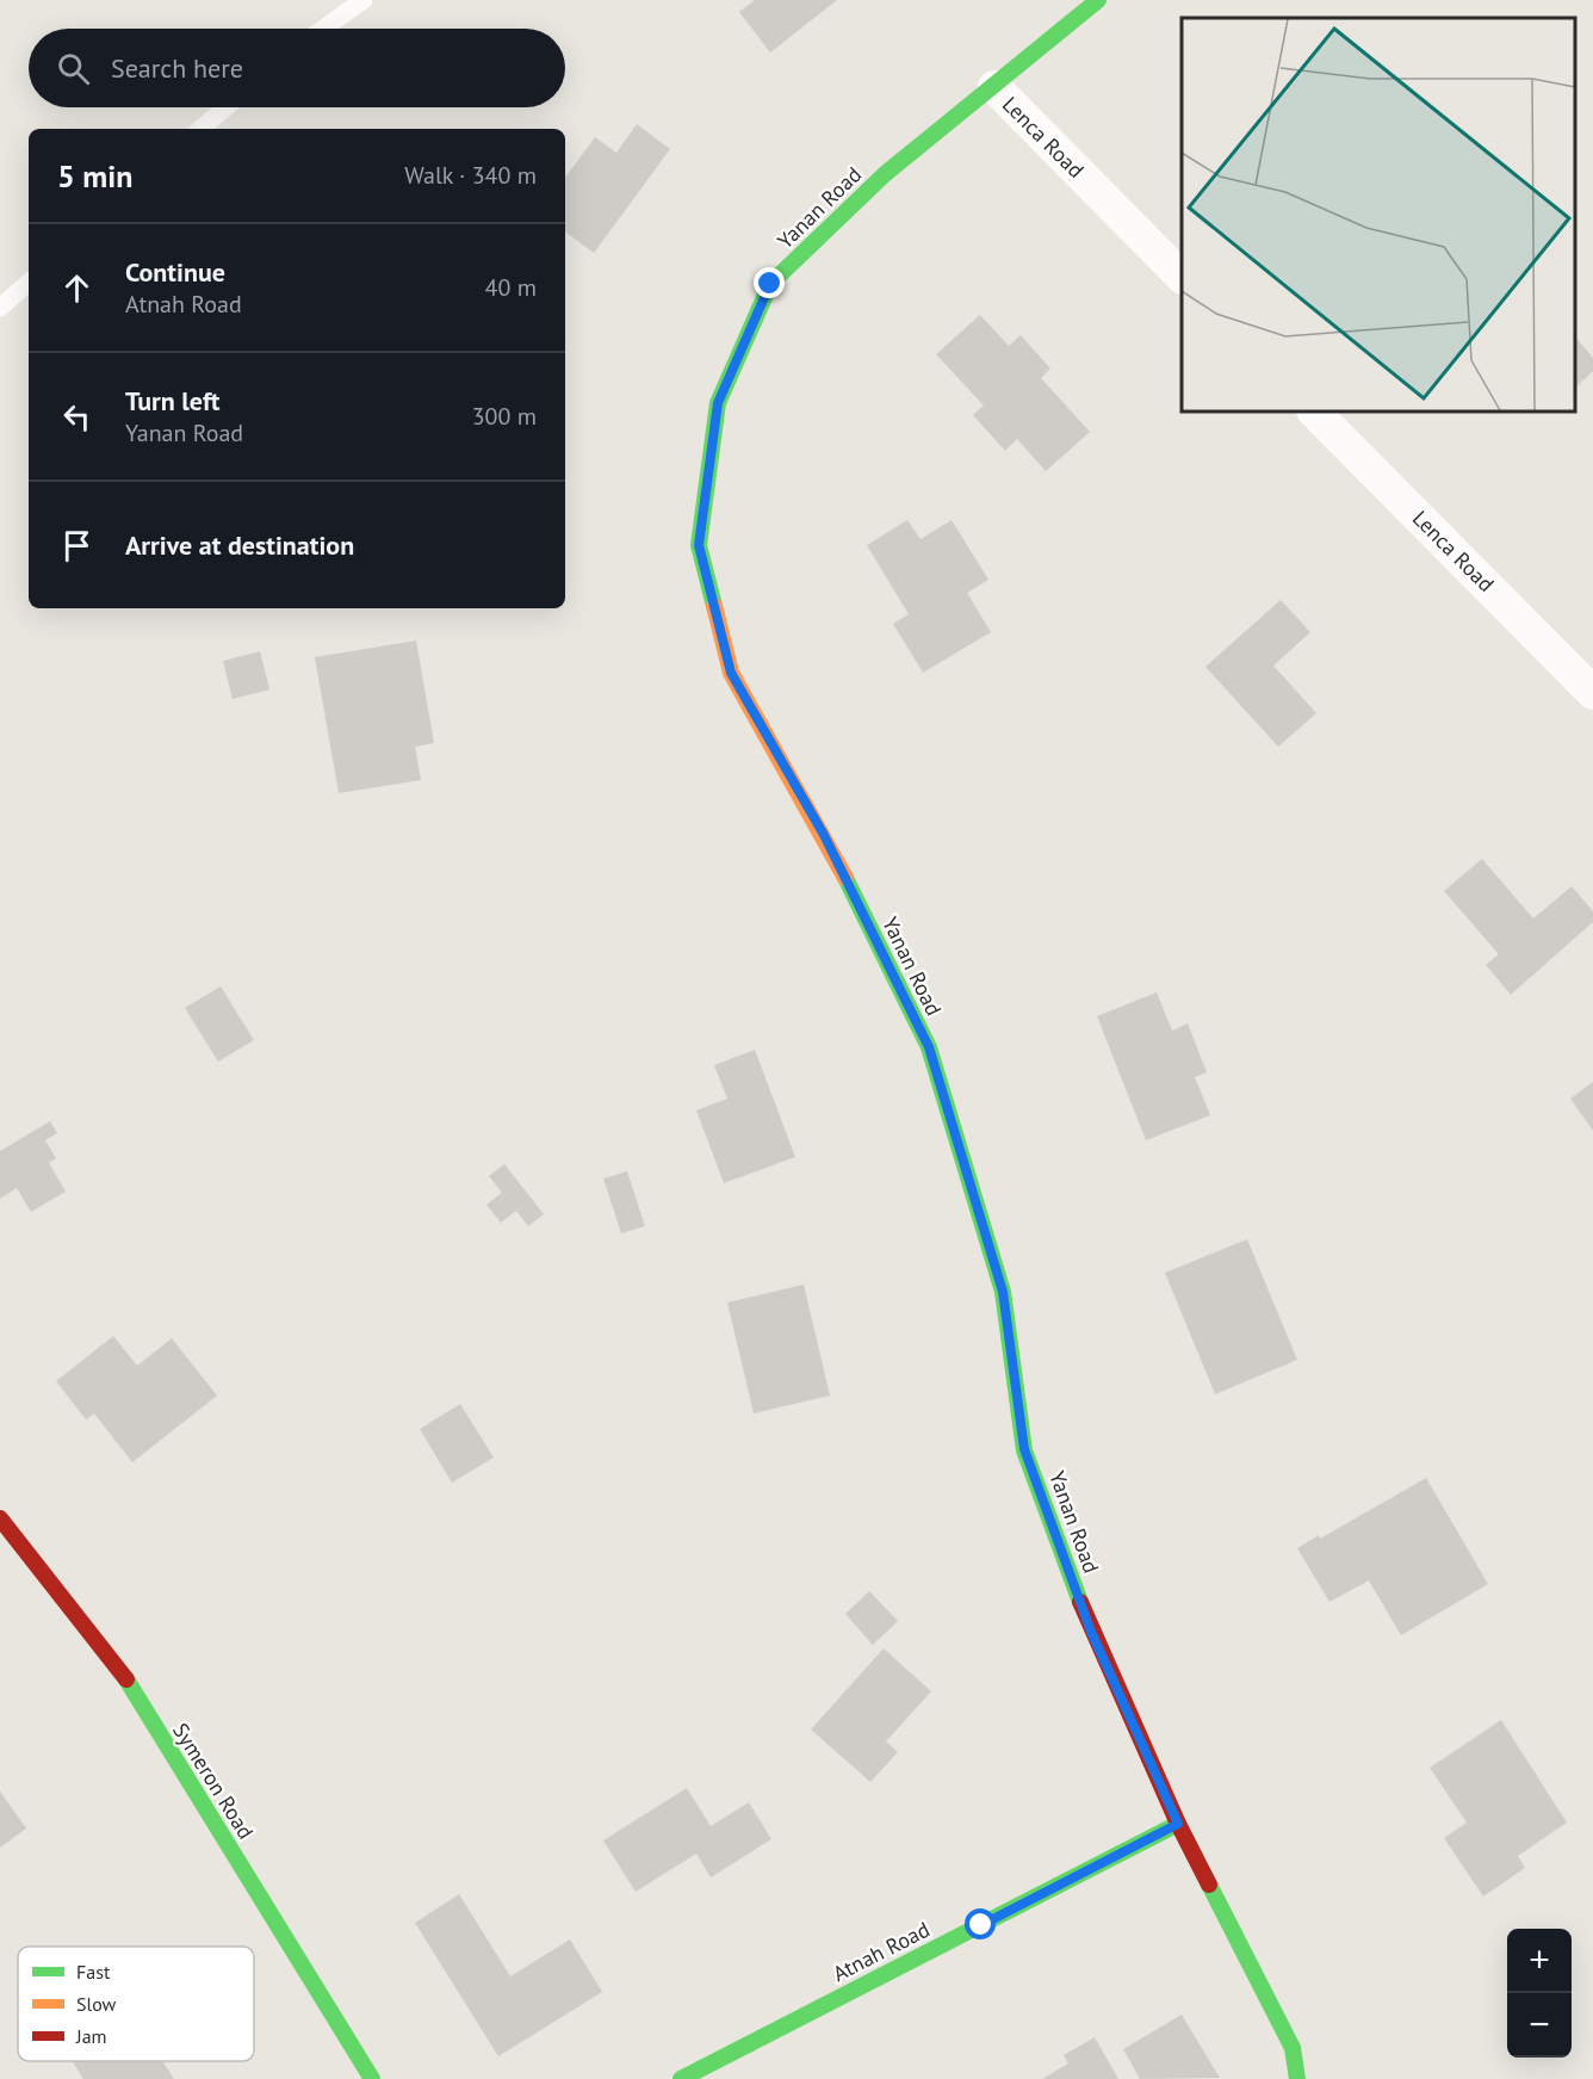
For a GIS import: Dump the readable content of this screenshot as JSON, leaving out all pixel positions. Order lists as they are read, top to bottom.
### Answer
{
  "streets": {
    "street": [
      "Lenca Road",
      "Yanan Road",
      "Symeron Road",
      "Atnah Road"
    ]
  },
  "crossings": [
    ["Lenca Road", "Yanan Road"],
    ["Yanan Road", "Atnah Road"]
  ],
  "legend": ["Fast", "Slow", "Jam"],
  "page": {
    "search": "Search here",
    "heading": ["5 min", "Walk · 340 m"],
    "list": [
      ["Continue", "Atnah Road", "40 m"],
      ["Turn left", "Yanan Road", "300 m"],
      "Arrive at destination"
    ],
    "map_buttons": ["+", "−"]
  }
}
